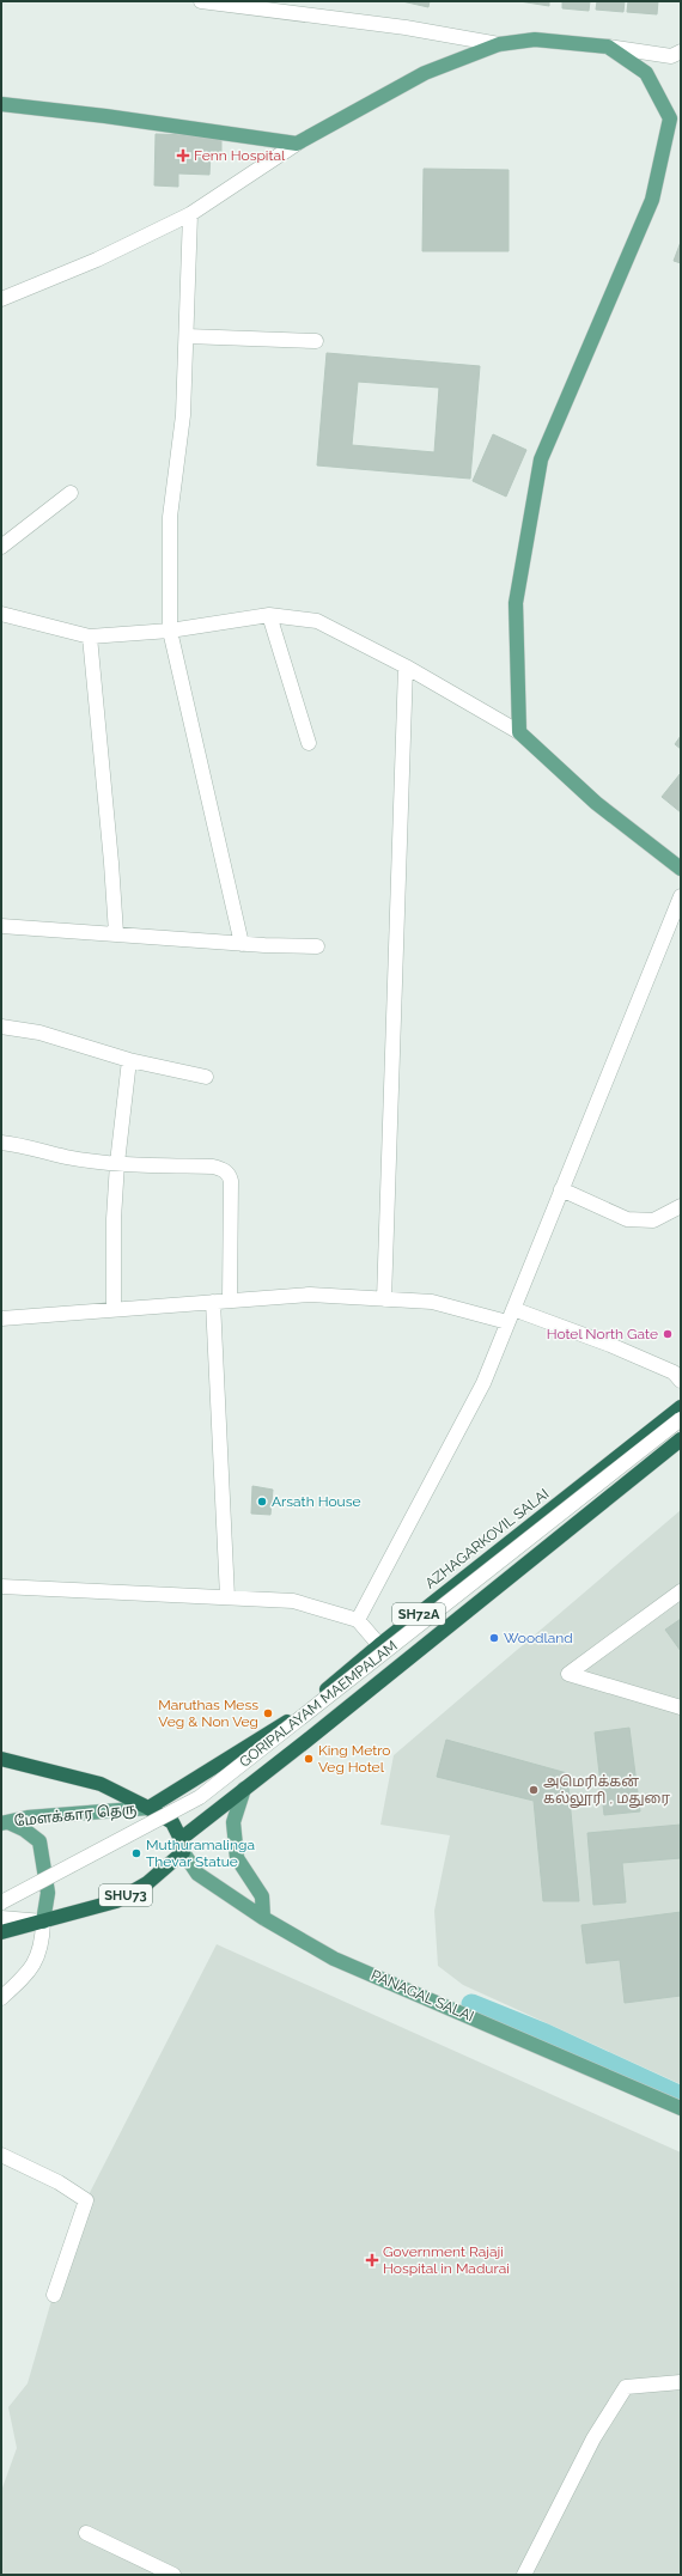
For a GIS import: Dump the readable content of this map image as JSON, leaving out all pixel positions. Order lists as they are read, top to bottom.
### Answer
{
  "streets": {
    "highway": ["AZHAGARKOVIL SALAI", "SH72A", "SHU73"],
    "main road": ["மேளக்கார தெரு", "PANAGAL SALAI"],
    "street": ["GORIPALAYAM MAEMPALAM"]
  },
  "crossings": [
    ["AZHAGARKOVIL SALAI", "மேளக்கார தெரு"],
    ["SH72A", "SHU73"],
    ["SH72A", "PANAGAL SALAI"],
    ["SHU73", "PANAGAL SALAI"]
  ],
  "places": {
    "health": ["Fenn Hospital", "Government Rajaji Hospital in Madurai"],
    "other": [
      "Hotel North Gate",
      "Arsath House",
      "Woodland",
      "Maruthas Mess Veg & Non Veg",
      "King Metro Veg Hotel",
      "அமெரிக்கன் கல்லூரி , மதுரை",
      "Muthuramalinga Thevar Statue"
    ]
  }
}
